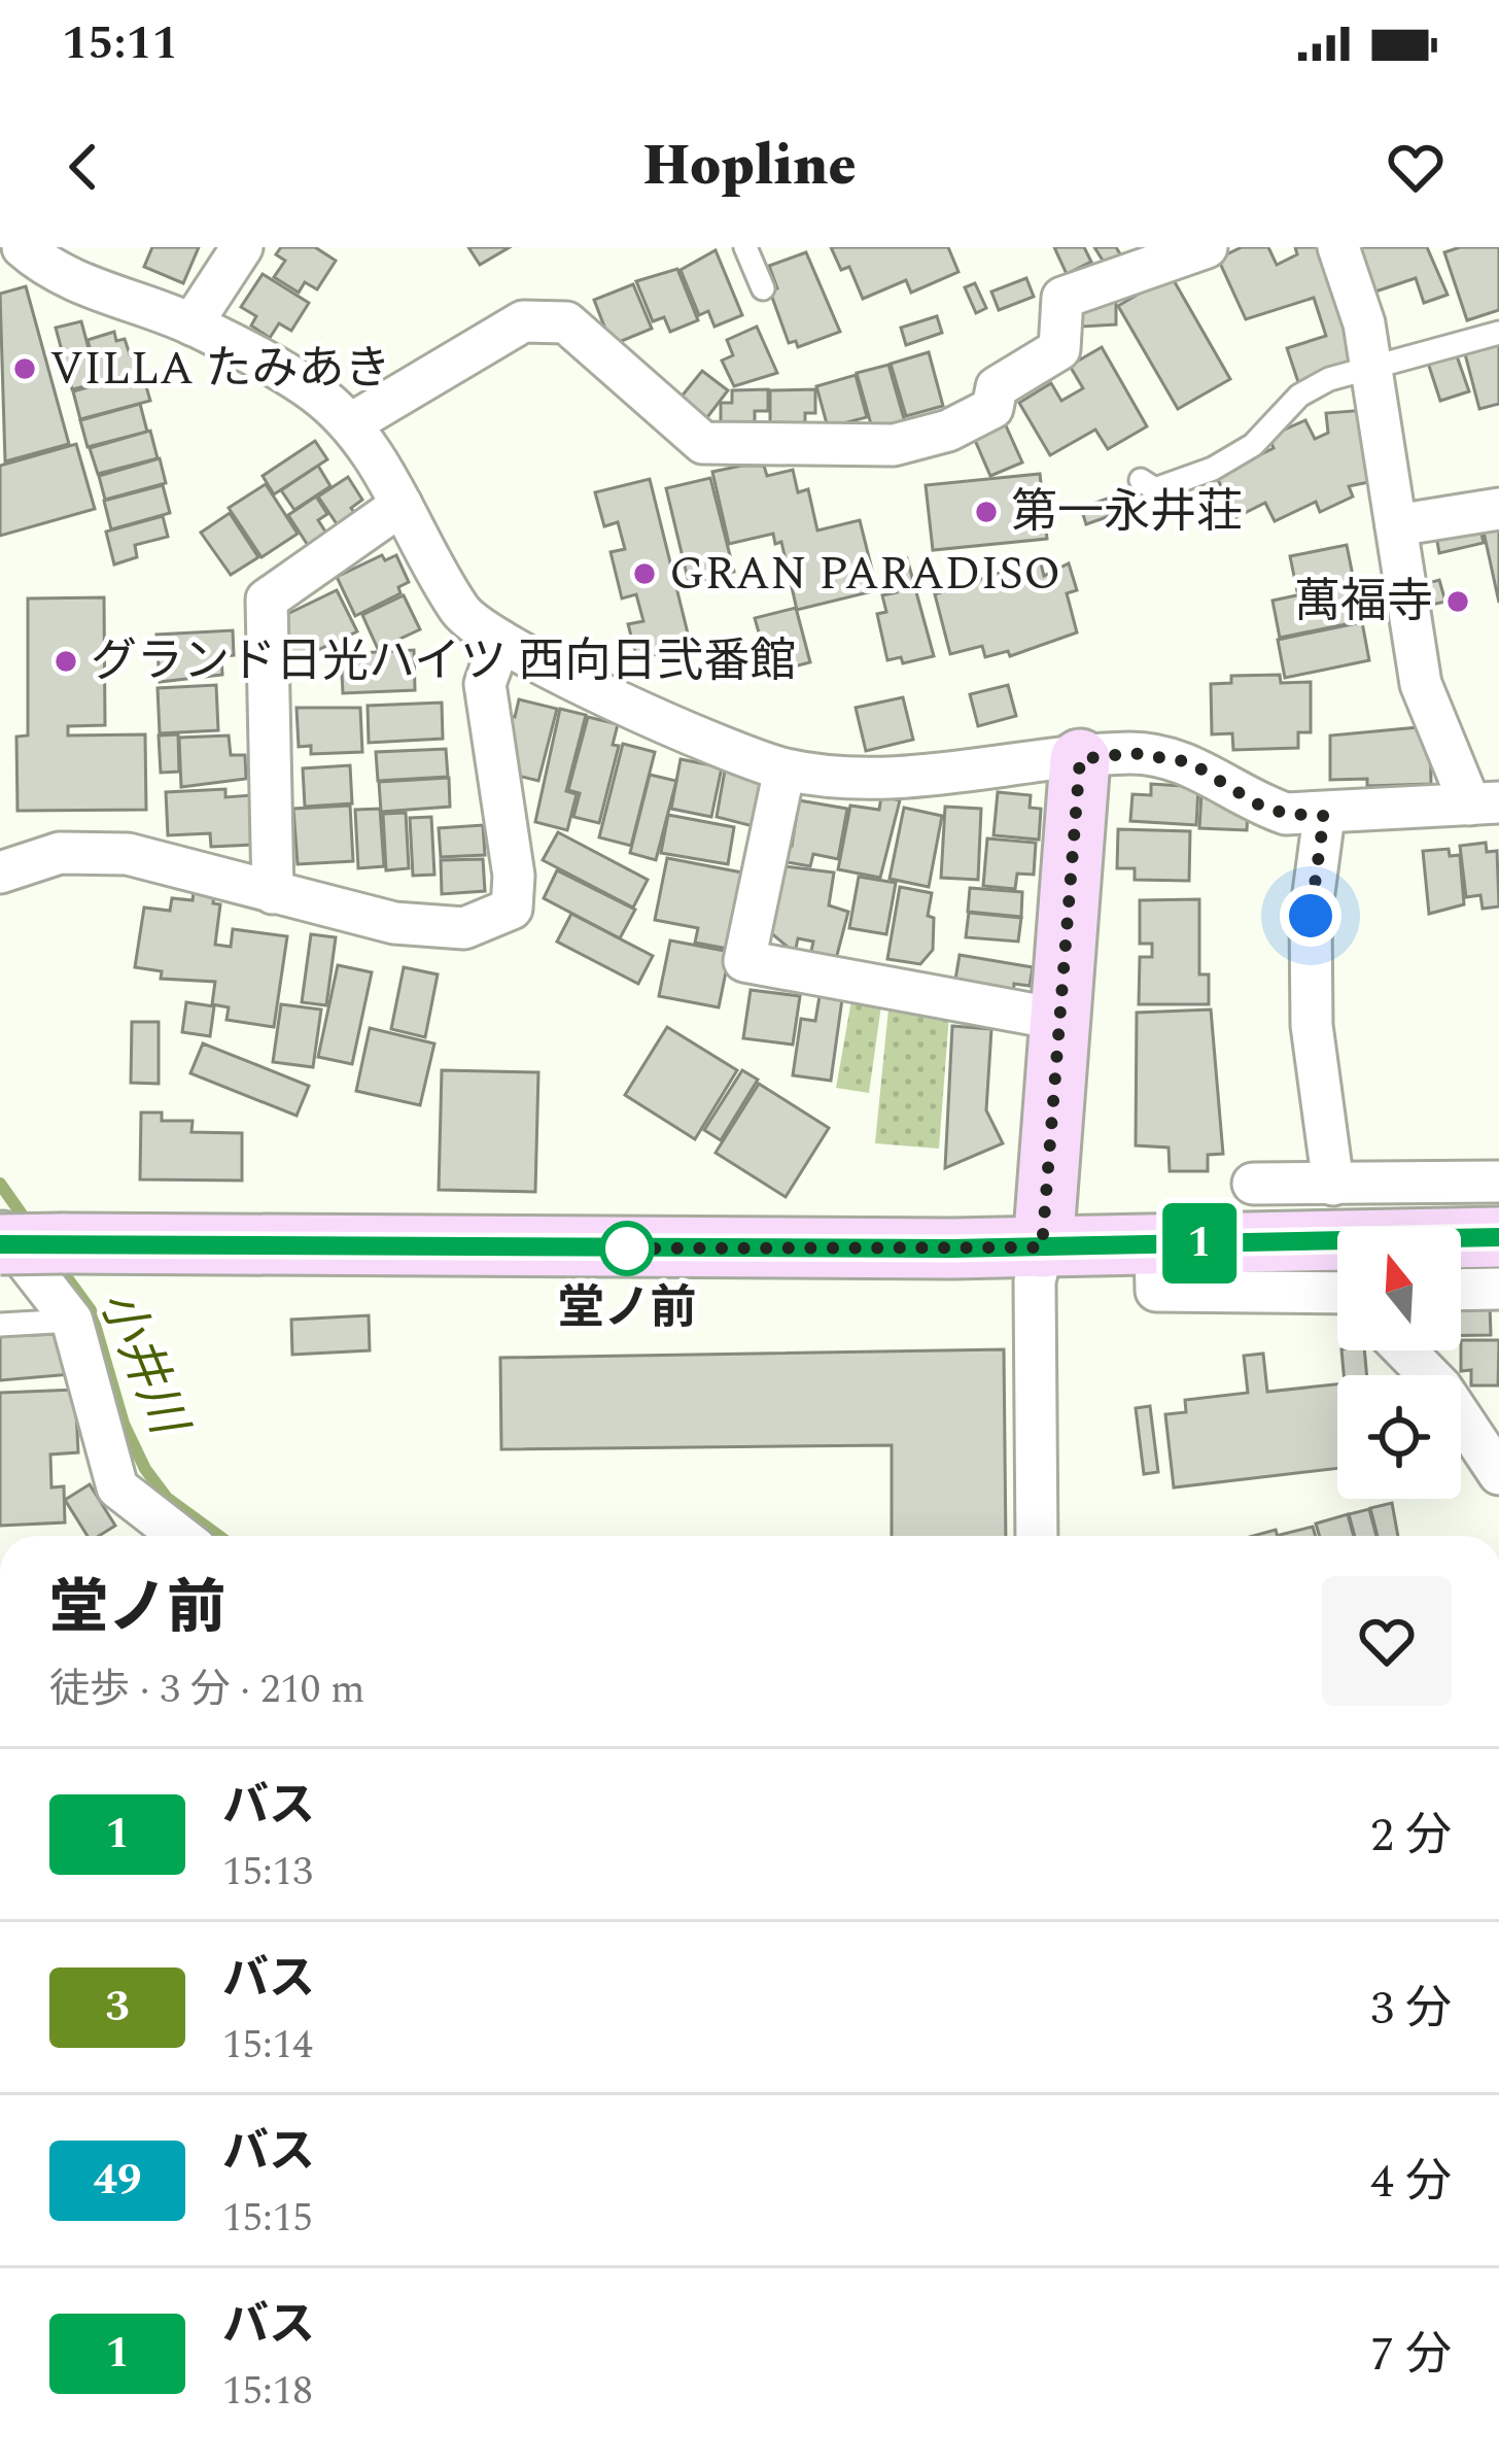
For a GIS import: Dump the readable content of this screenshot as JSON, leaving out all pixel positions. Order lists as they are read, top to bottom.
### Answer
{
  "water": ["小井川"],
  "places": [
    "VILLA たみあき",
    "第一永井荘",
    "GRAN PARADISO",
    "萬福寺",
    "グランド日光ハイツ 西向日弐番館",
    "堂ノ前"
  ],
  "lines": ["bus line 1"],
  "north": "top",
  "page": {
    "status": "15:11",
    "header": "Hopline",
    "on_map": "1",
    "heading": ["堂ノ前", "徒歩 · 3 分 · 210 m"],
    "list": [
      {
        "mark": "1",
        "name": "バス",
        "note": "15:13",
        "value": "2 分"
      },
      {
        "mark": "3",
        "name": "バス",
        "note": "15:14",
        "value": "3 分"
      },
      {
        "mark": "49",
        "name": "バス",
        "note": "15:15",
        "value": "4 分"
      },
      {
        "mark": "1",
        "name": "バス",
        "note": "15:18",
        "value": "7 分"
      }
    ]
  }
}
